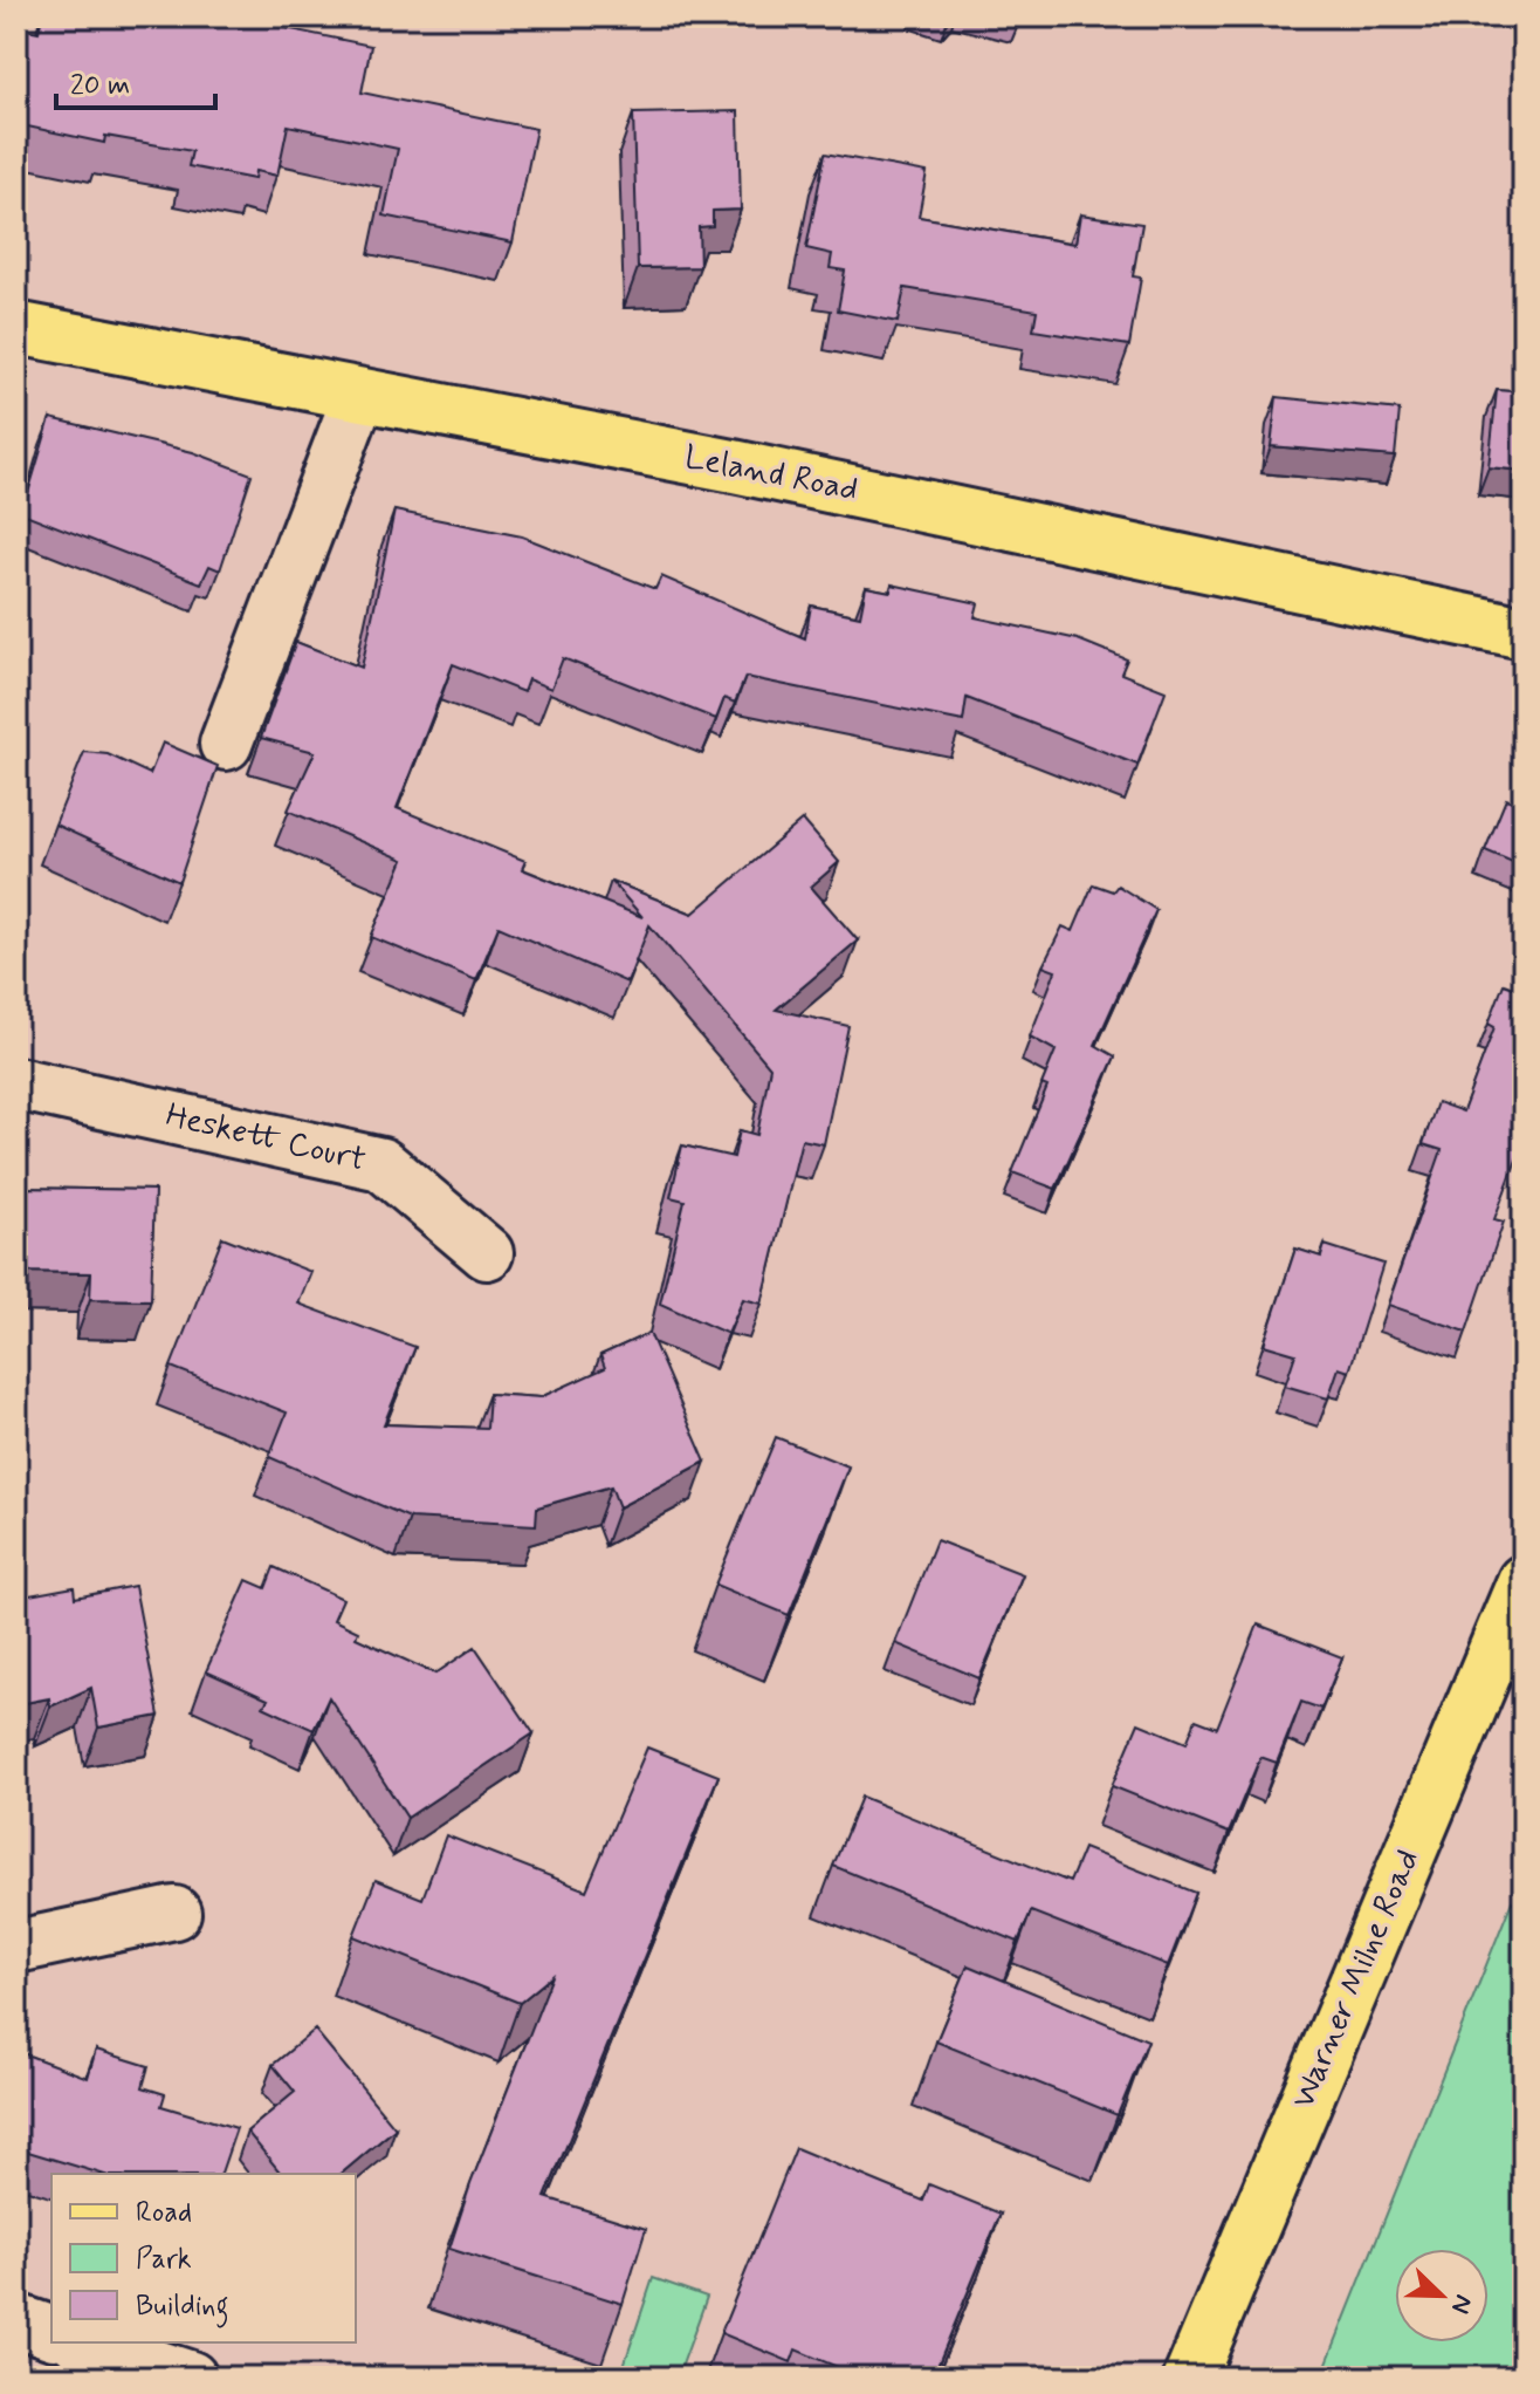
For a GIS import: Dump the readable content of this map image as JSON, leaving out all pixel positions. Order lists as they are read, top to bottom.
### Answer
{
  "streets": {
    "main road": ["Leland Road", "Warner Milne Road"],
    "street": ["Heskett Court"]
  },
  "legend": ["Road", "Park", "Building"],
  "scale_bar": "20 m",
  "north": "bottom right"
}
